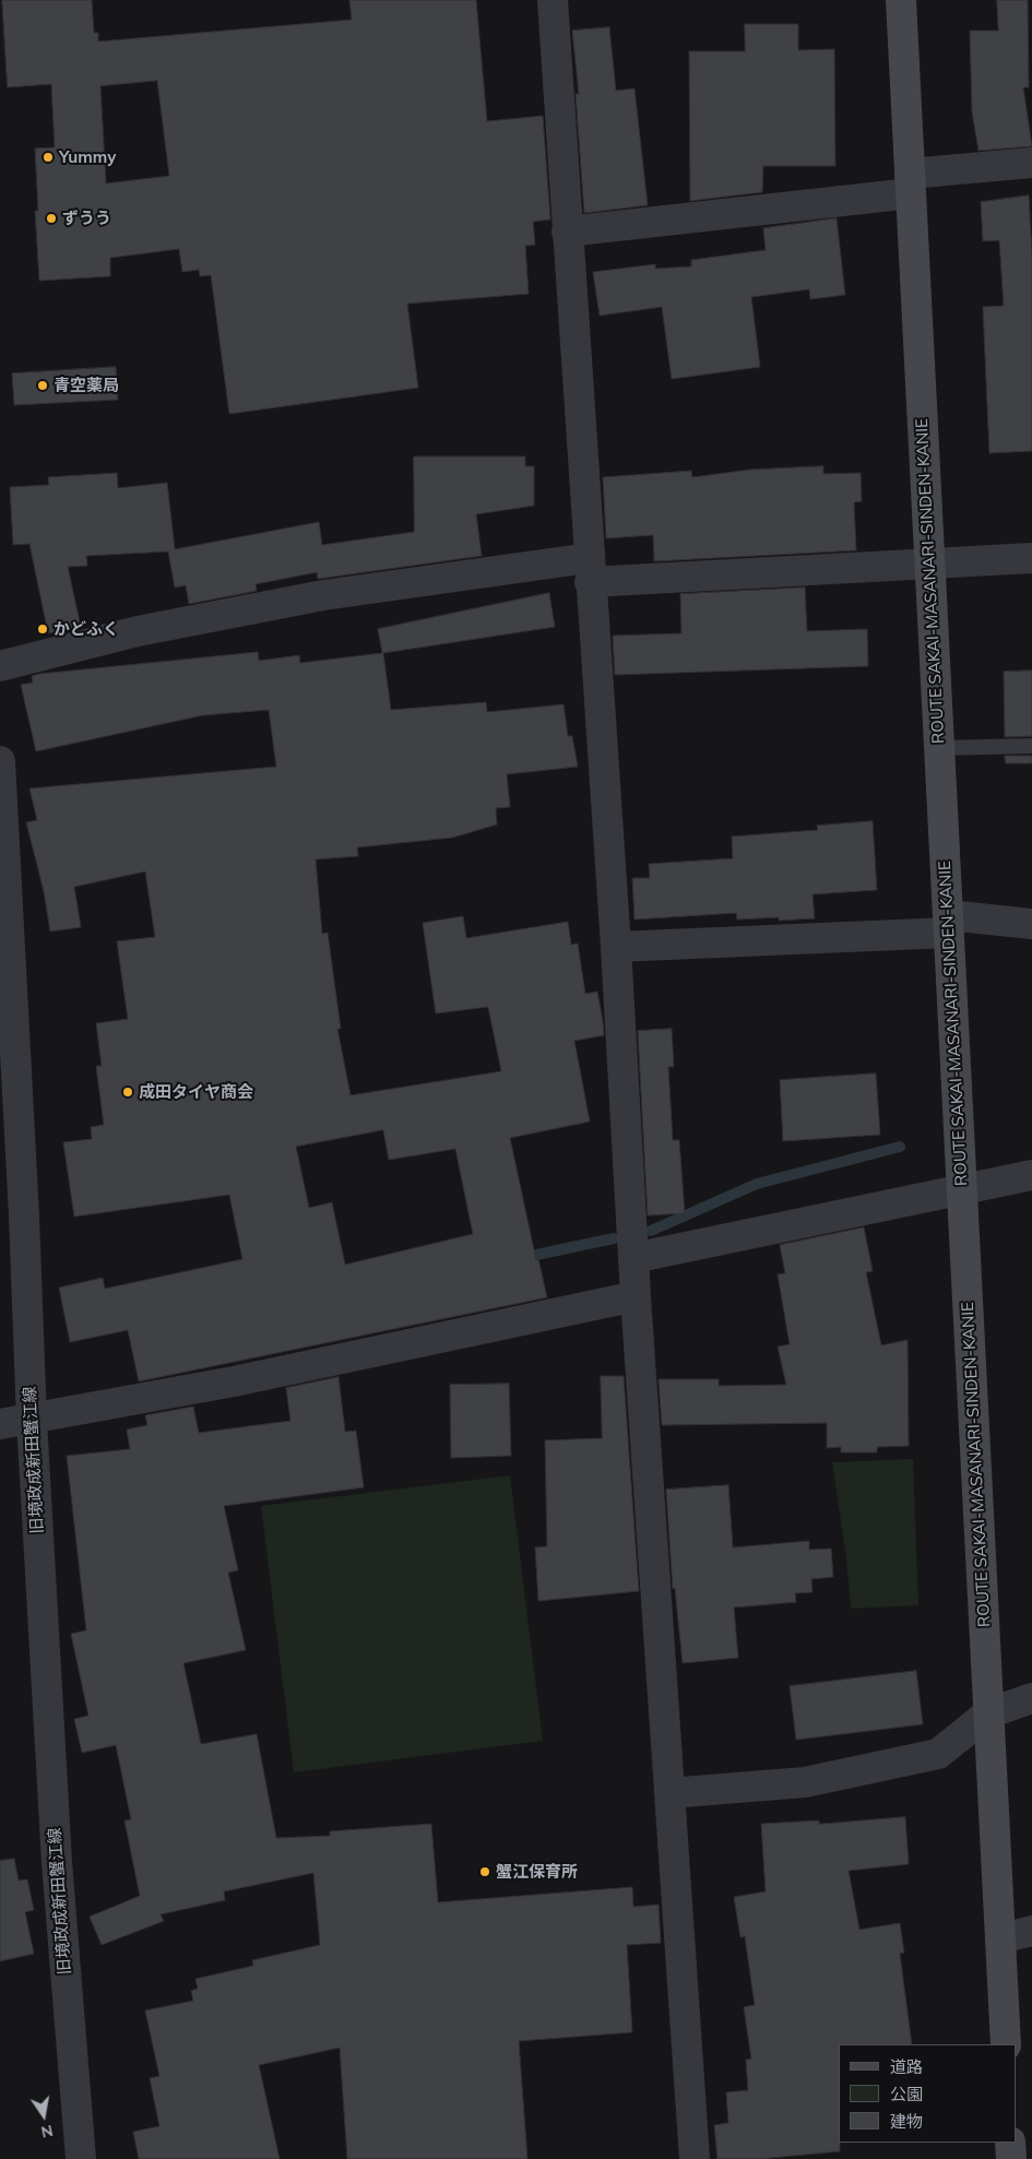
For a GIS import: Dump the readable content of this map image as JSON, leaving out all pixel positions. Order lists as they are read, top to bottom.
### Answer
{
  "streets": {
    "main road": ["ROUTE SAKAI-MASANARI-SINDEN-KANIE"],
    "street": ["旧境政成新田蟹江線"]
  },
  "places": [
    "Yummy",
    "ずうう",
    "青空薬局",
    "かどふく",
    "成田タイヤ商会",
    "蟹江保育所"
  ],
  "legend": ["道路", "公園", "建物"],
  "north": "bottom"
}
